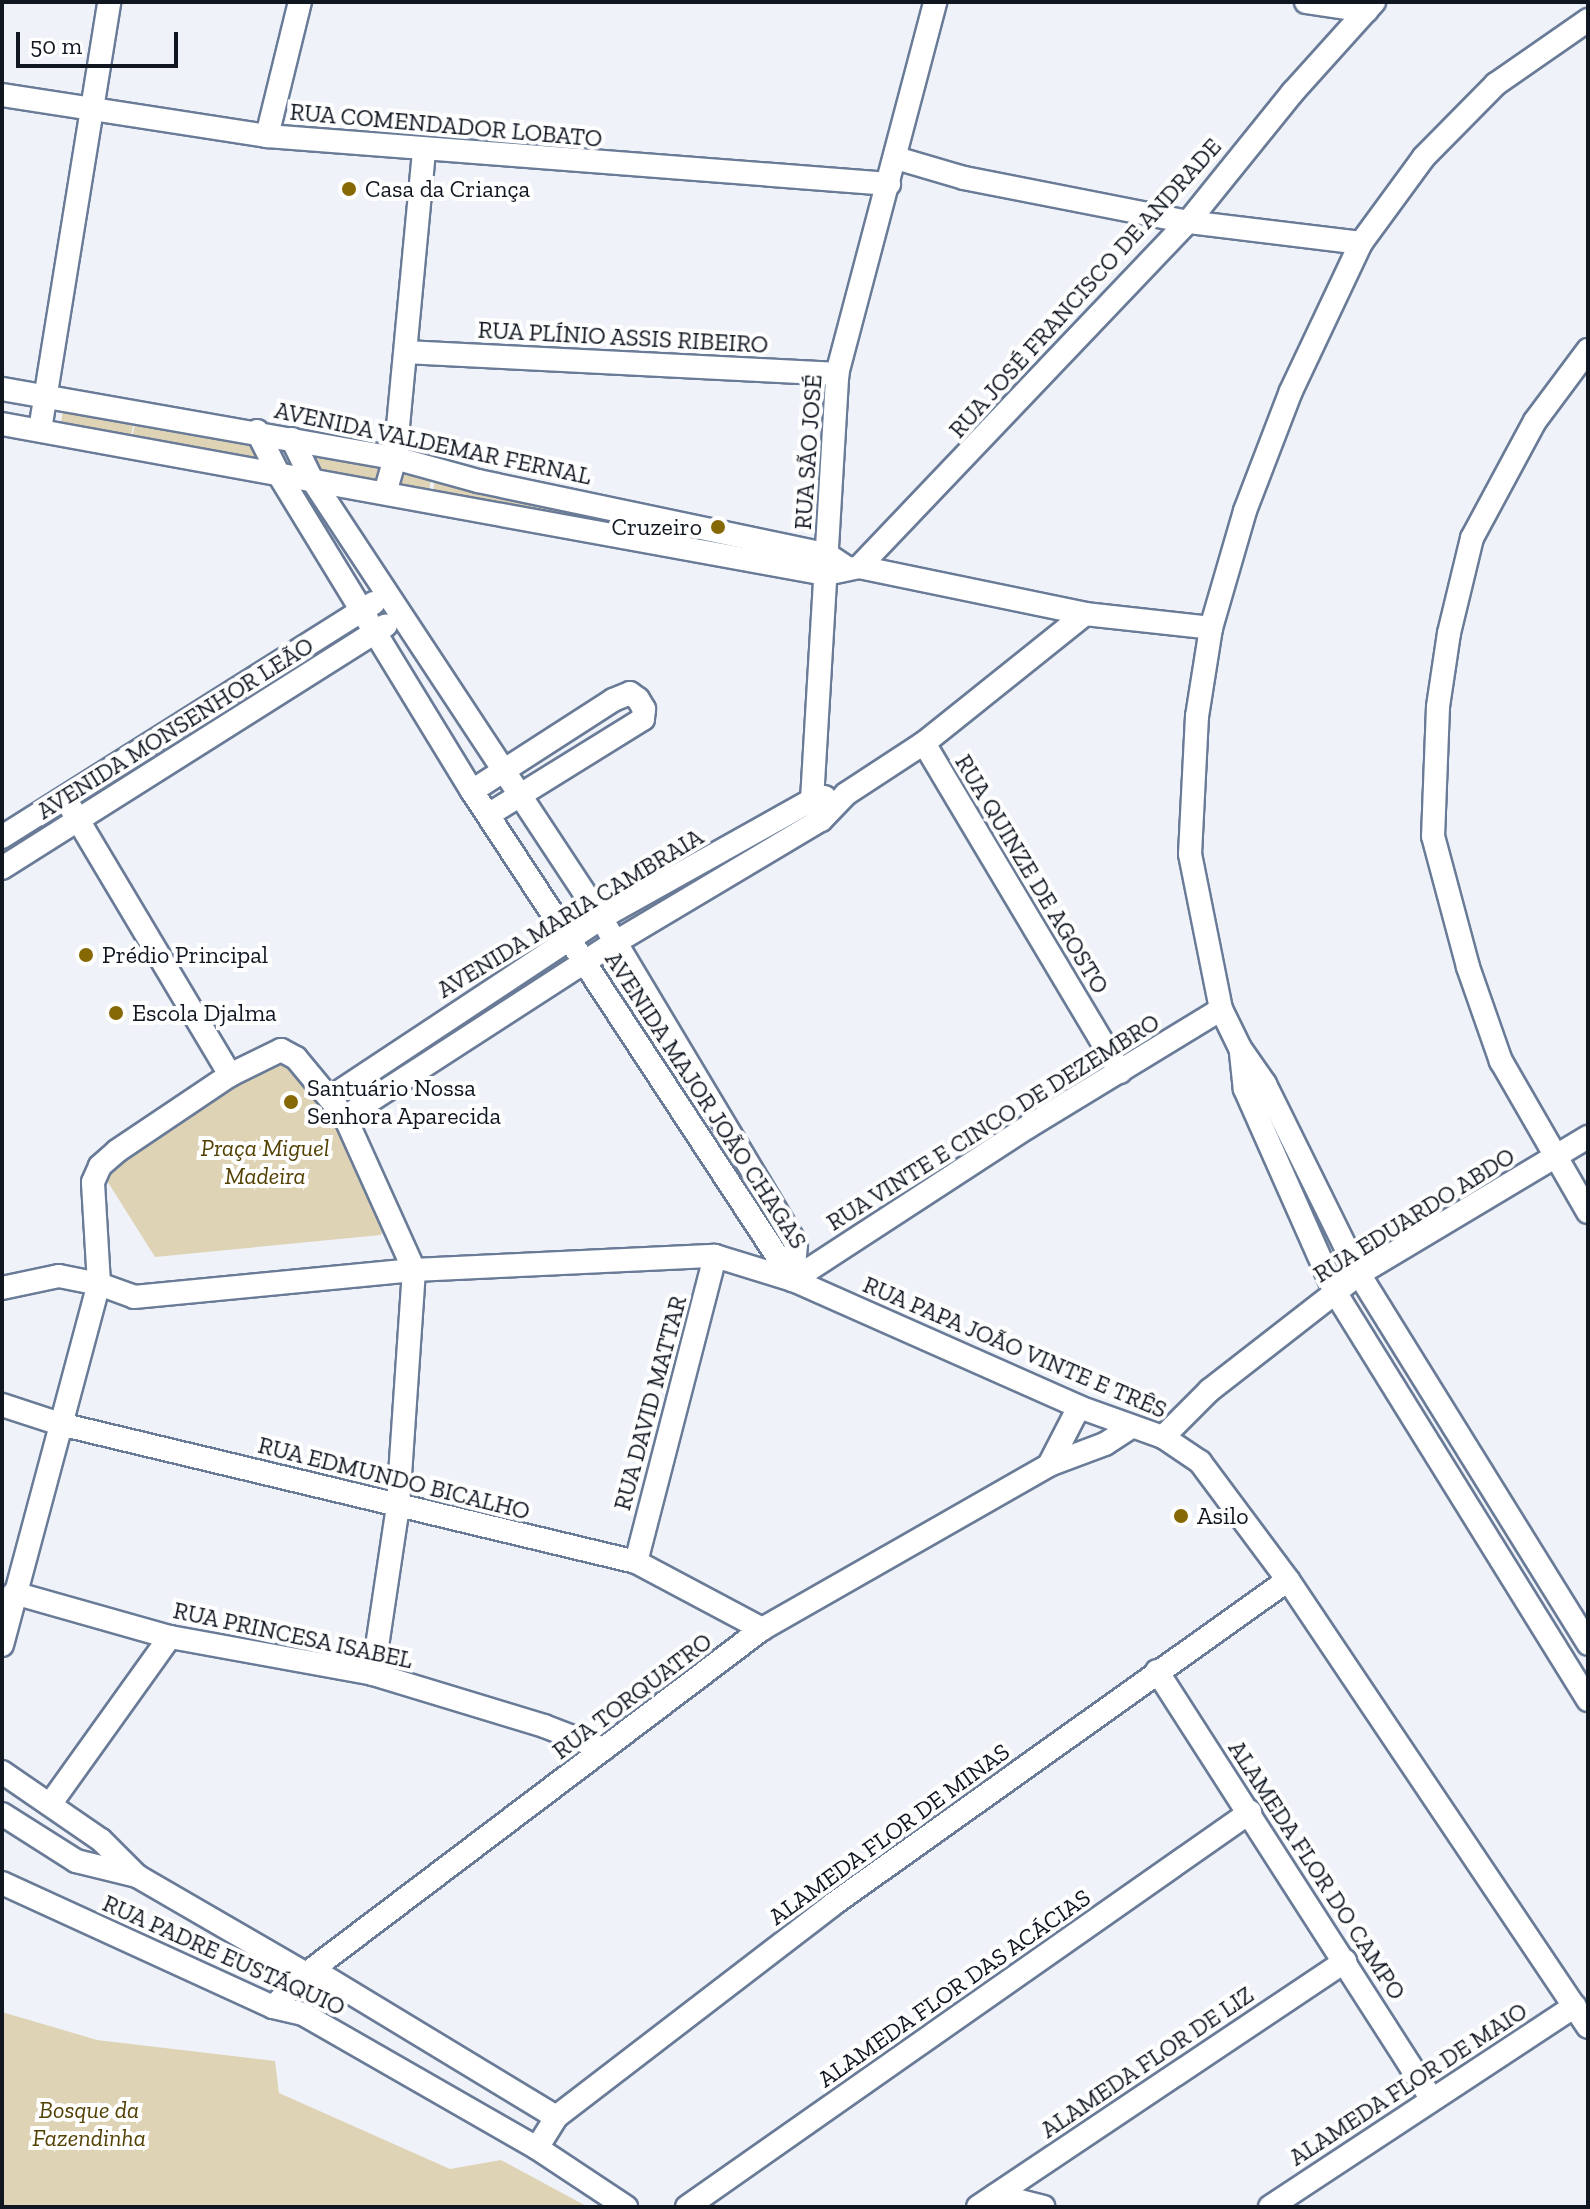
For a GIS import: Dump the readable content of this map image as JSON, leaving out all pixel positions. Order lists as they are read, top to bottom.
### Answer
{
  "streets": {
    "street": [
      "RUA COMENDADOR LOBATO",
      "RUA JOSÉ FRANCISCO DE ANDRADE",
      "RUA PLÍNIO ASSIS RIBEIRO",
      "AVENIDA VALDEMAR FERNAL",
      "RUA SÃO JOSÉ",
      "AVENIDA MONSENHOR LEÃO",
      "RUA QUINZE DE AGOSTO",
      "AVENIDA MARIA CAMBRAIA",
      "AVENIDA MAJOR JOÃO CHAGAS",
      "RUA VINTE E CINCO DE DEZEMBRO",
      "RUA EDUARDO ABDO",
      "RUA PAPA JOÃO VINTE E TRÊS",
      "RUA DAVID MATTAR",
      "RUA EDMUNDO BICALHO",
      "RUA PRINCESA ISABEL",
      "RUA TORQUATRO",
      "ALAMEDA FLOR DE MINAS",
      "ALAMEDA FLOR DO CAMPO",
      "RUA PADRE EUSTÁQUIO",
      "ALAMEDA FLOR DAS ACÁCIAS",
      "ALAMEDA FLOR DE LIZ",
      "ALAMEDA FLOR DE MAIO"
    ]
  },
  "crossings": [
    ["RUA COMENDADOR LOBATO", "RUA SÃO JOSÉ"],
    ["RUA JOSÉ FRANCISCO DE ANDRADE", "AVENIDA VALDEMAR FERNAL"],
    ["RUA JOSÉ FRANCISCO DE ANDRADE", "RUA SÃO JOSÉ"],
    ["RUA PLÍNIO ASSIS RIBEIRO", "RUA SÃO JOSÉ"],
    ["AVENIDA VALDEMAR FERNAL", "RUA SÃO JOSÉ"],
    ["AVENIDA VALDEMAR FERNAL", "AVENIDA MARIA CAMBRAIA"],
    ["AVENIDA VALDEMAR FERNAL", "AVENIDA MAJOR JOÃO CHAGAS"],
    ["RUA SÃO JOSÉ", "AVENIDA MARIA CAMBRAIA"],
    ["AVENIDA MONSENHOR LEÃO", "AVENIDA MAJOR JOÃO CHAGAS"],
    ["RUA QUINZE DE AGOSTO", "AVENIDA MARIA CAMBRAIA"],
    ["RUA QUINZE DE AGOSTO", "RUA VINTE E CINCO DE DEZEMBRO"],
    ["AVENIDA MARIA CAMBRAIA", "AVENIDA MAJOR JOÃO CHAGAS"],
    ["AVENIDA MAJOR JOÃO CHAGAS", "RUA VINTE E CINCO DE DEZEMBRO"],
    ["AVENIDA MAJOR JOÃO CHAGAS", "RUA PAPA JOÃO VINTE E TRÊS"],
    ["RUA VINTE E CINCO DE DEZEMBRO", "RUA PAPA JOÃO VINTE E TRÊS"],
    ["RUA EDUARDO ABDO", "RUA PAPA JOÃO VINTE E TRÊS"],
    ["RUA PAPA JOÃO VINTE E TRÊS", "RUA DAVID MATTAR"],
    ["RUA PAPA JOÃO VINTE E TRÊS", "RUA TORQUATRO"],
    ["RUA PAPA JOÃO VINTE E TRÊS", "ALAMEDA FLOR DE MINAS"],
    ["RUA PAPA JOÃO VINTE E TRÊS", "ALAMEDA FLOR DE MAIO"],
    ["RUA DAVID MATTAR", "RUA EDMUNDO BICALHO"],
    ["RUA EDMUNDO BICALHO", "RUA TORQUATRO"],
    ["RUA PRINCESA ISABEL", "RUA TORQUATRO"],
    ["RUA TORQUATRO", "RUA PADRE EUSTÁQUIO"],
    ["ALAMEDA FLOR DE MINAS", "ALAMEDA FLOR DO CAMPO"],
    ["ALAMEDA FLOR DE MINAS", "RUA PADRE EUSTÁQUIO"],
    ["ALAMEDA FLOR DO CAMPO", "ALAMEDA FLOR DAS ACÁCIAS"],
    ["ALAMEDA FLOR DO CAMPO", "ALAMEDA FLOR DE LIZ"],
    ["ALAMEDA FLOR DO CAMPO", "ALAMEDA FLOR DE MAIO"]
  ],
  "parks": ["Praça Miguel Madeira", "Bosque da Fazendinha"],
  "places": [
    "Casa da Criança",
    "Cruzeiro",
    "Prédio Principal",
    "Escola Djalma",
    "Santuário Nossa Senhora Aparecida",
    "Asilo"
  ],
  "scale_bar": "50 m"
}
